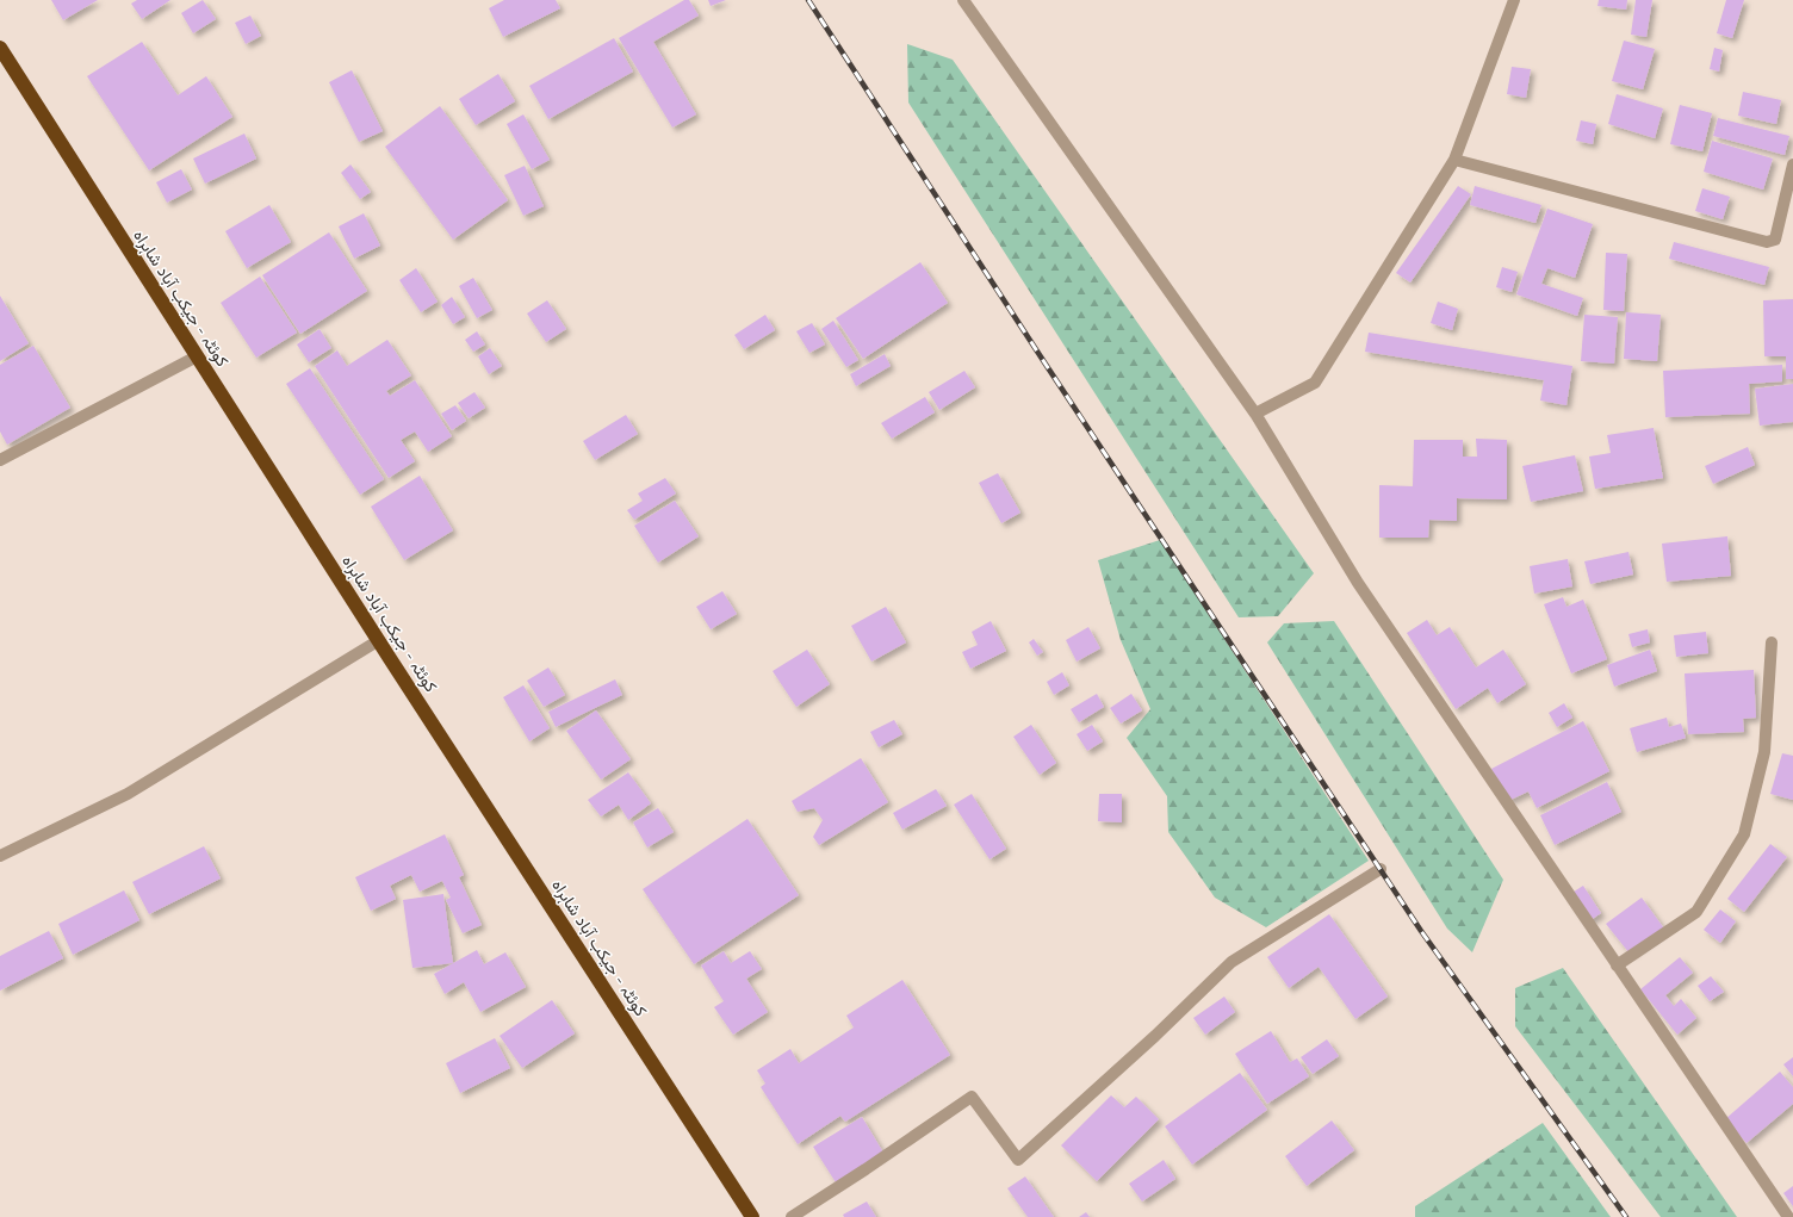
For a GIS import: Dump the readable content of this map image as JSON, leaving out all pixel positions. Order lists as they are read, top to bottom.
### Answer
{
  "streets": {
    "highway": ["کوئٹہ - جیکب آباد شاہراہ"]
  }
}
